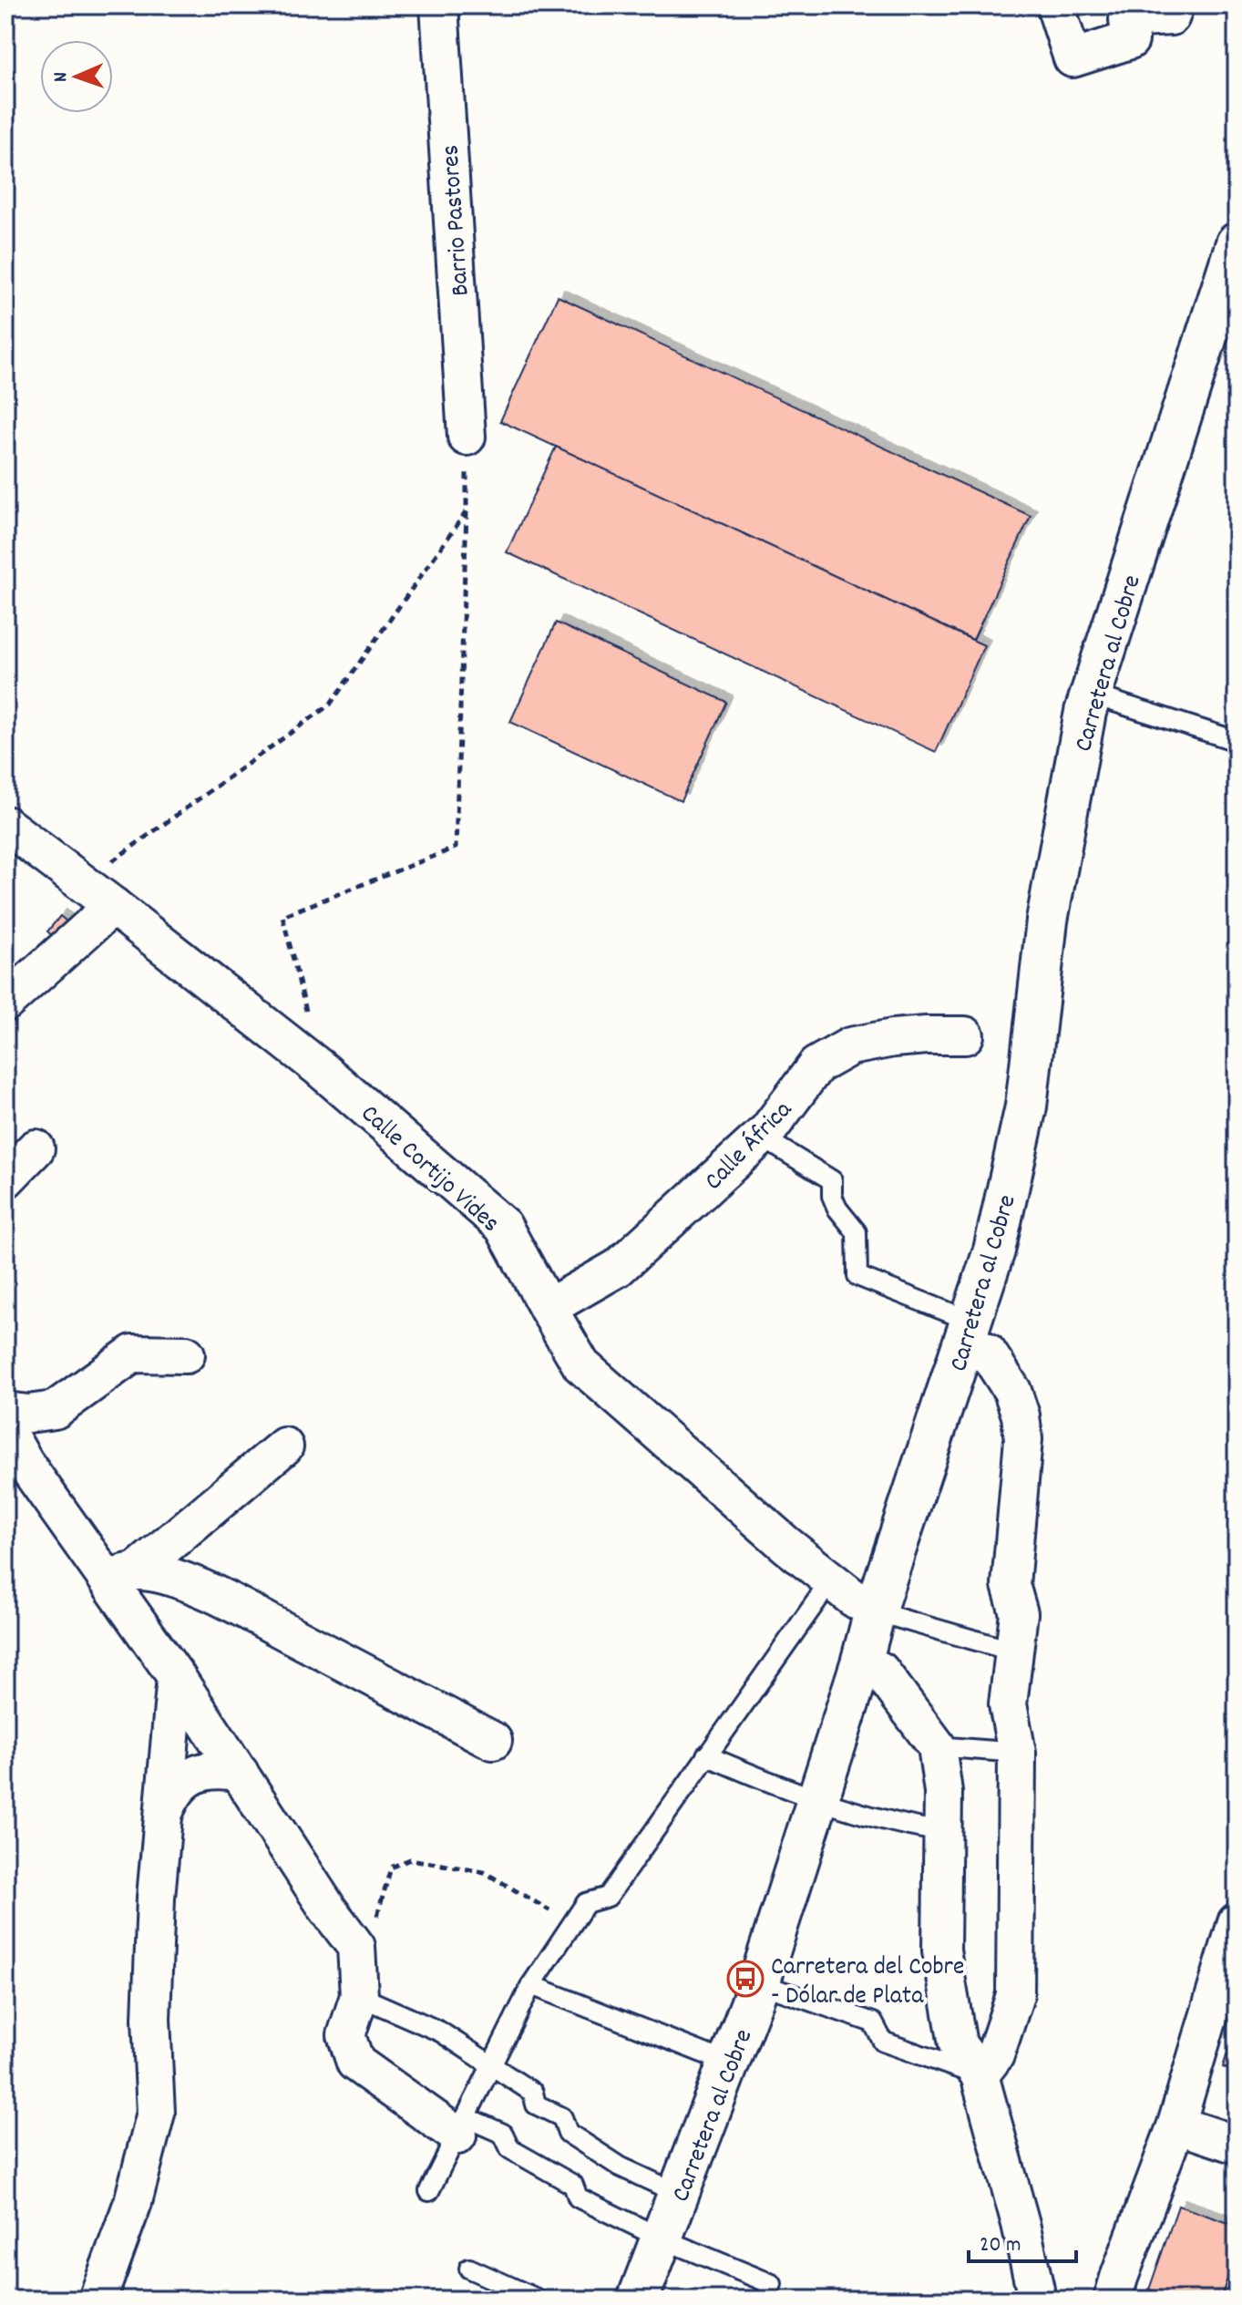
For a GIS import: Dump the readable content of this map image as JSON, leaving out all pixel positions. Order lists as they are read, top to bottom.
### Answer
{
  "streets": {
    "street": [
      "Barrio Pastores",
      "Carretera al Cobre",
      "Calle África",
      "Calle Cortijo Vides"
    ]
  },
  "crossings": [
    ["Carretera al Cobre", "Calle Cortijo Vides"],
    ["Calle África", "Calle Cortijo Vides"]
  ],
  "places": {
    "bus stop": ["Carretera del Cobre - Dólar de Plata"]
  },
  "scale_bar": "20 m",
  "north": "left"
}
